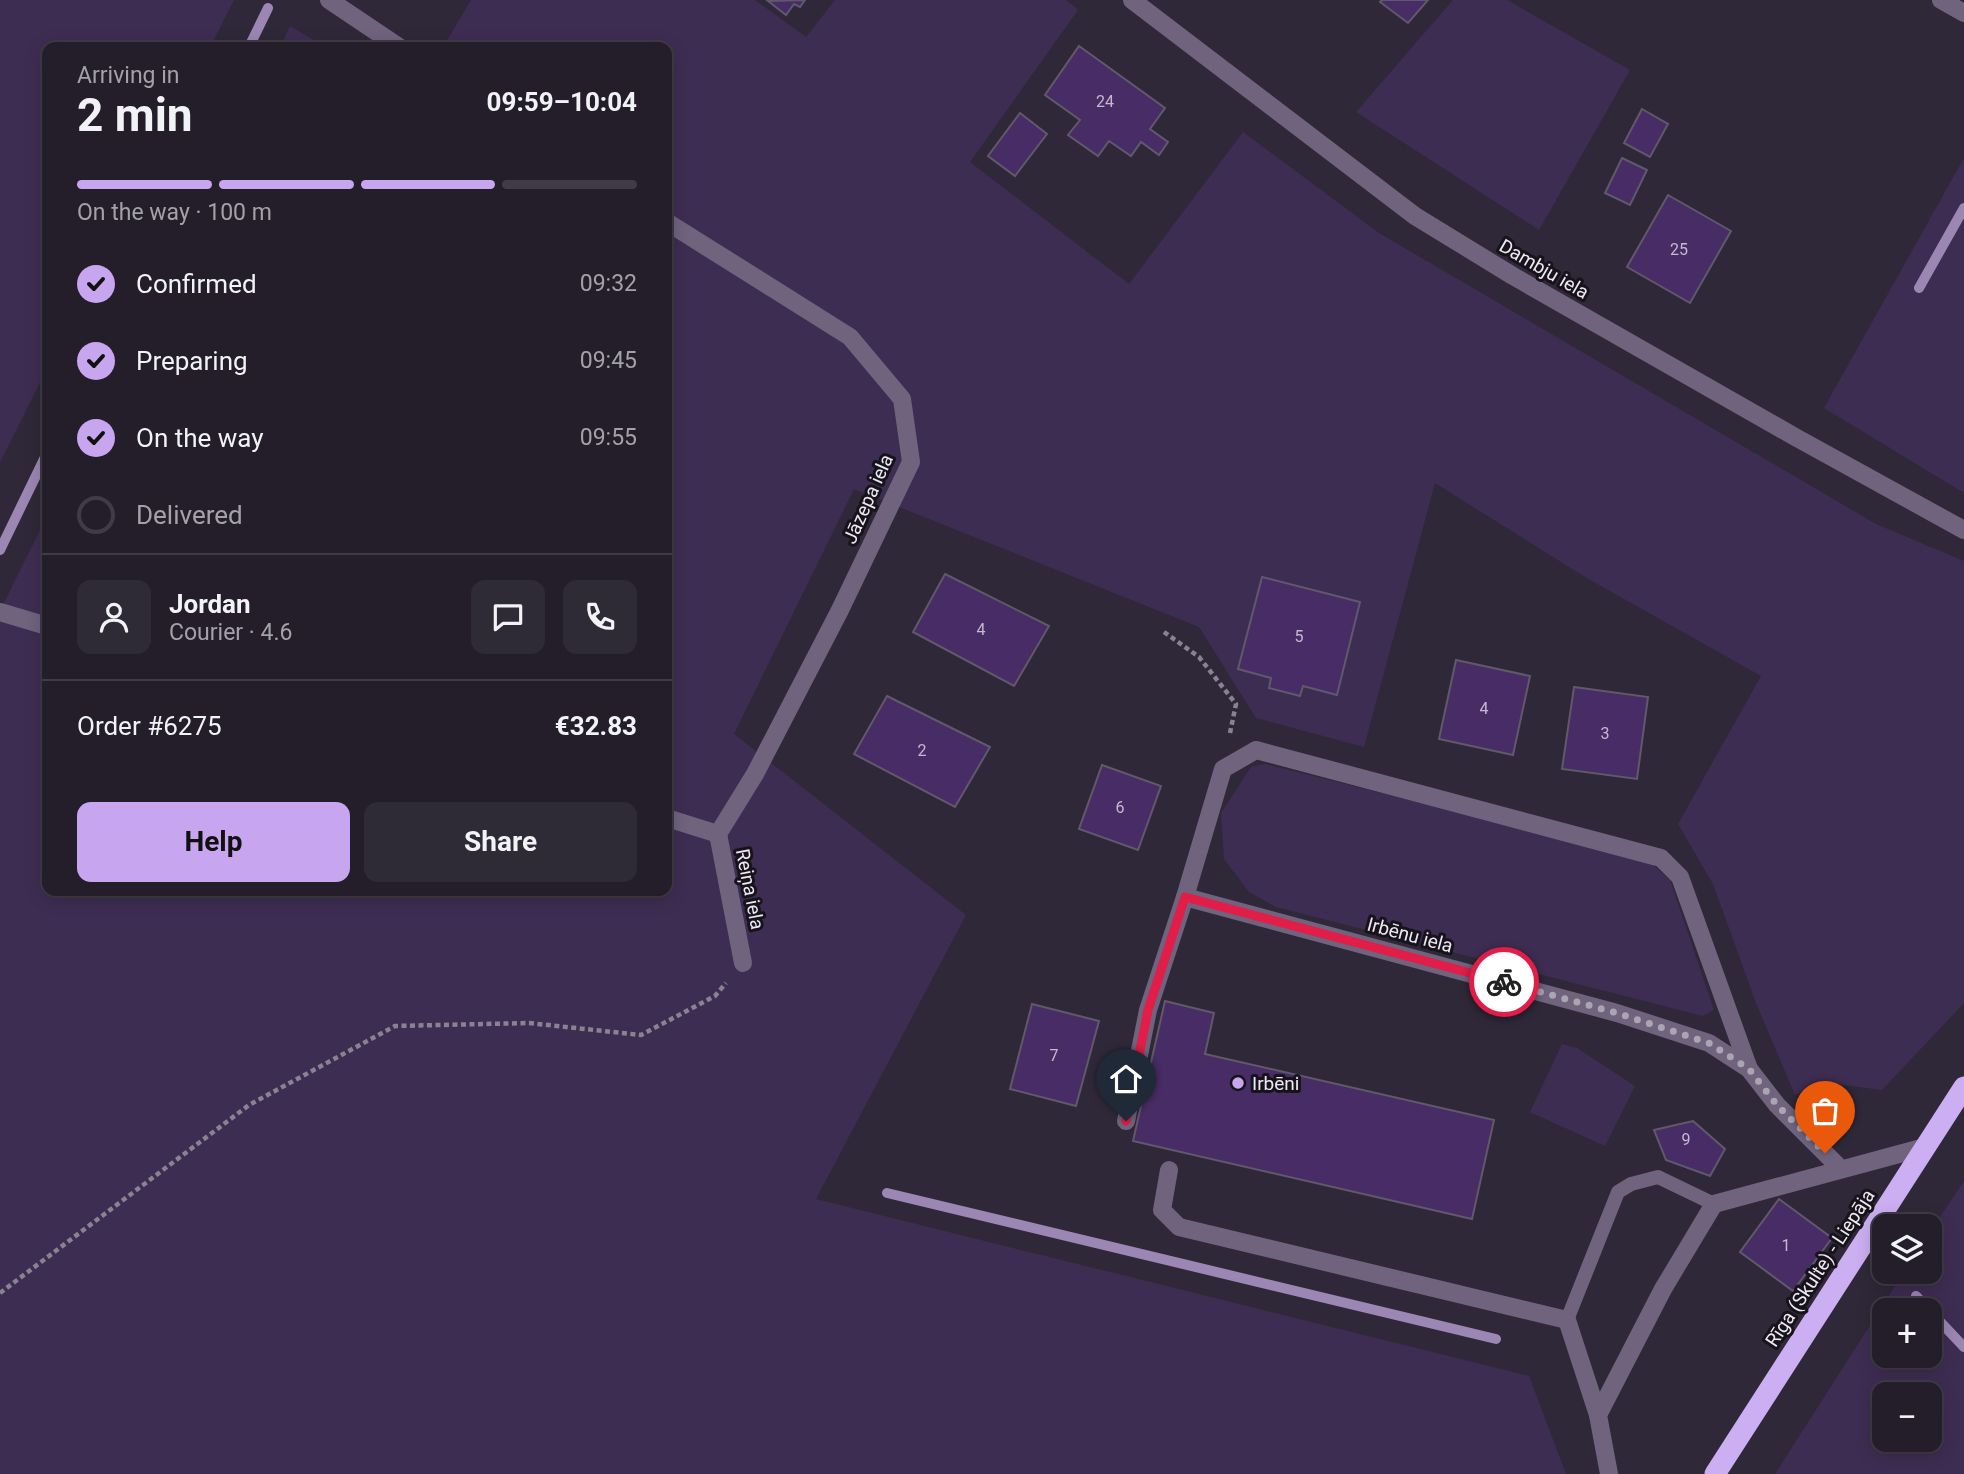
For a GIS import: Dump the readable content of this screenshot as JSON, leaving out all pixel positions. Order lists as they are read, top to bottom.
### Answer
{
  "streets": {
    "highway": ["Rīga (Skulte) - Liepāja"],
    "street": [
      "Dambju iela",
      "Jāzepa iela",
      "Reiņa iela",
      "Irbēnu iela"
    ]
  },
  "crossings": [
    ["Jāzepa iela", "Reiņa iela"]
  ],
  "places": ["Irbēni"],
  "house_numbers": [
    "24",
    "25",
    "4",
    "5",
    "4",
    "3",
    "2",
    "6",
    "7",
    "9",
    "1"
  ],
  "page": {
    "heading": ["2 min", "Arriving in", "09:59–10:04"],
    "panel": [
      "Jordan",
      "Courier · 4.6",
      "Order #6275",
      "€32.83"
    ],
    "bar": "On the way · 100 m",
    "list": [
      ["Confirmed", "09:32"],
      ["Preparing", "09:45"],
      ["On the way", "09:55"],
      "Delivered"
    ],
    "buttons": ["Help", "Share"],
    "map_buttons": ["+", "−"]
  }
}
